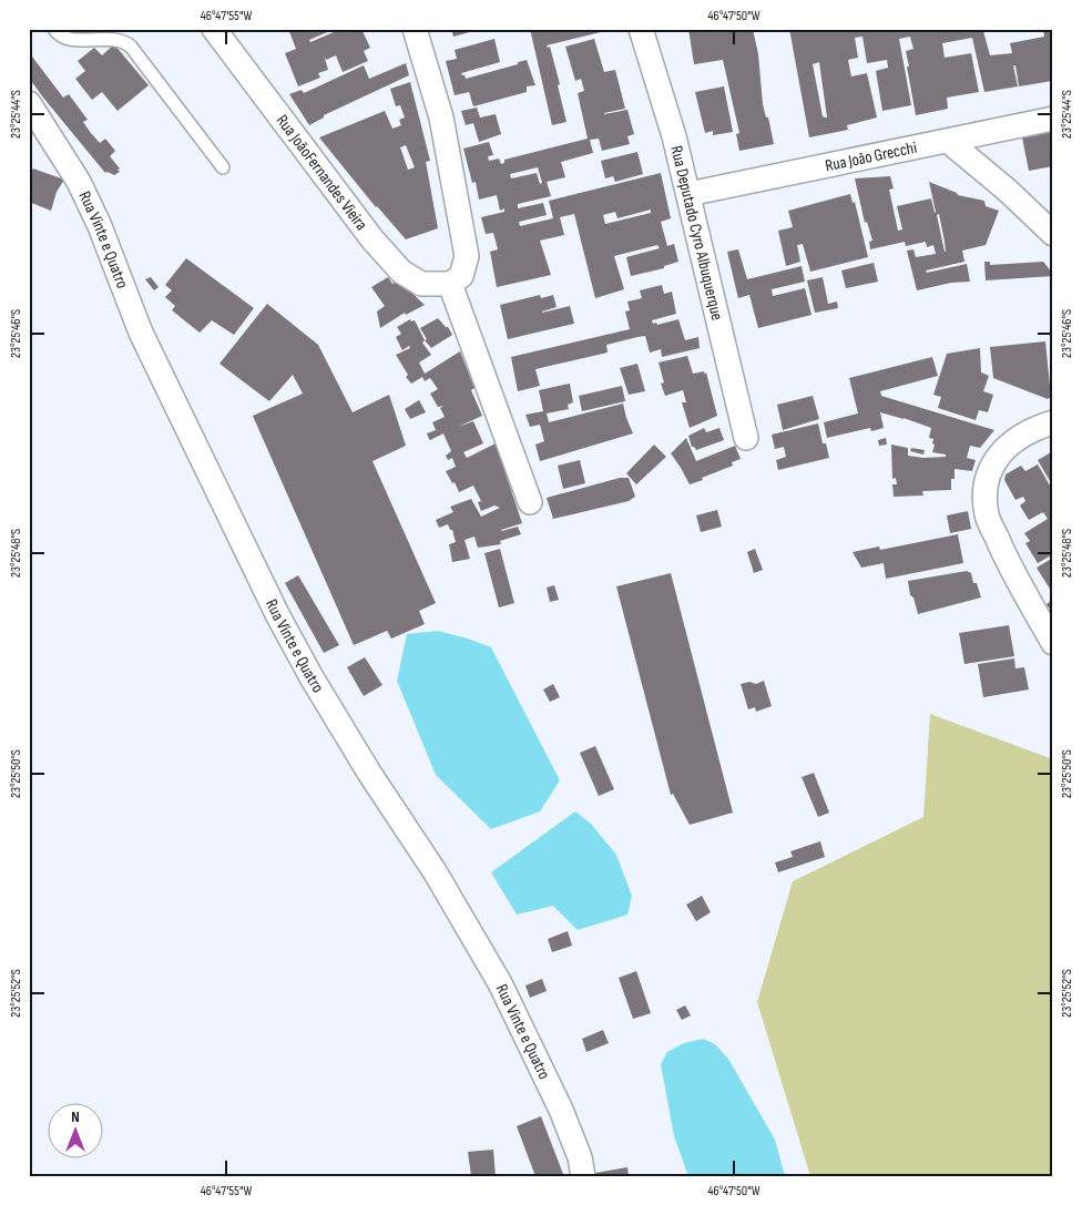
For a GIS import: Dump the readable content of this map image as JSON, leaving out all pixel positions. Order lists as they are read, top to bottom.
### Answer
{
  "streets": {
    "street": [
      "Rua João Grecchi",
      "Rua JoãoFernandes Vieira",
      "Rua Deputado Cyro Albuquerque",
      "Rua Vinte e Quatro"
    ]
  },
  "crossings": [
    ["Rua João Grecchi", "Rua Deputado Cyro Albuquerque"]
  ],
  "north": "top",
  "coordinates": [
    "46°47'55\"W",
    "46°47'50\"W",
    "23°25'44\"S",
    "23°25'46\"S",
    "23°25'48\"S",
    "23°25'50\"S",
    "23°25'52\"S"
  ]
}
